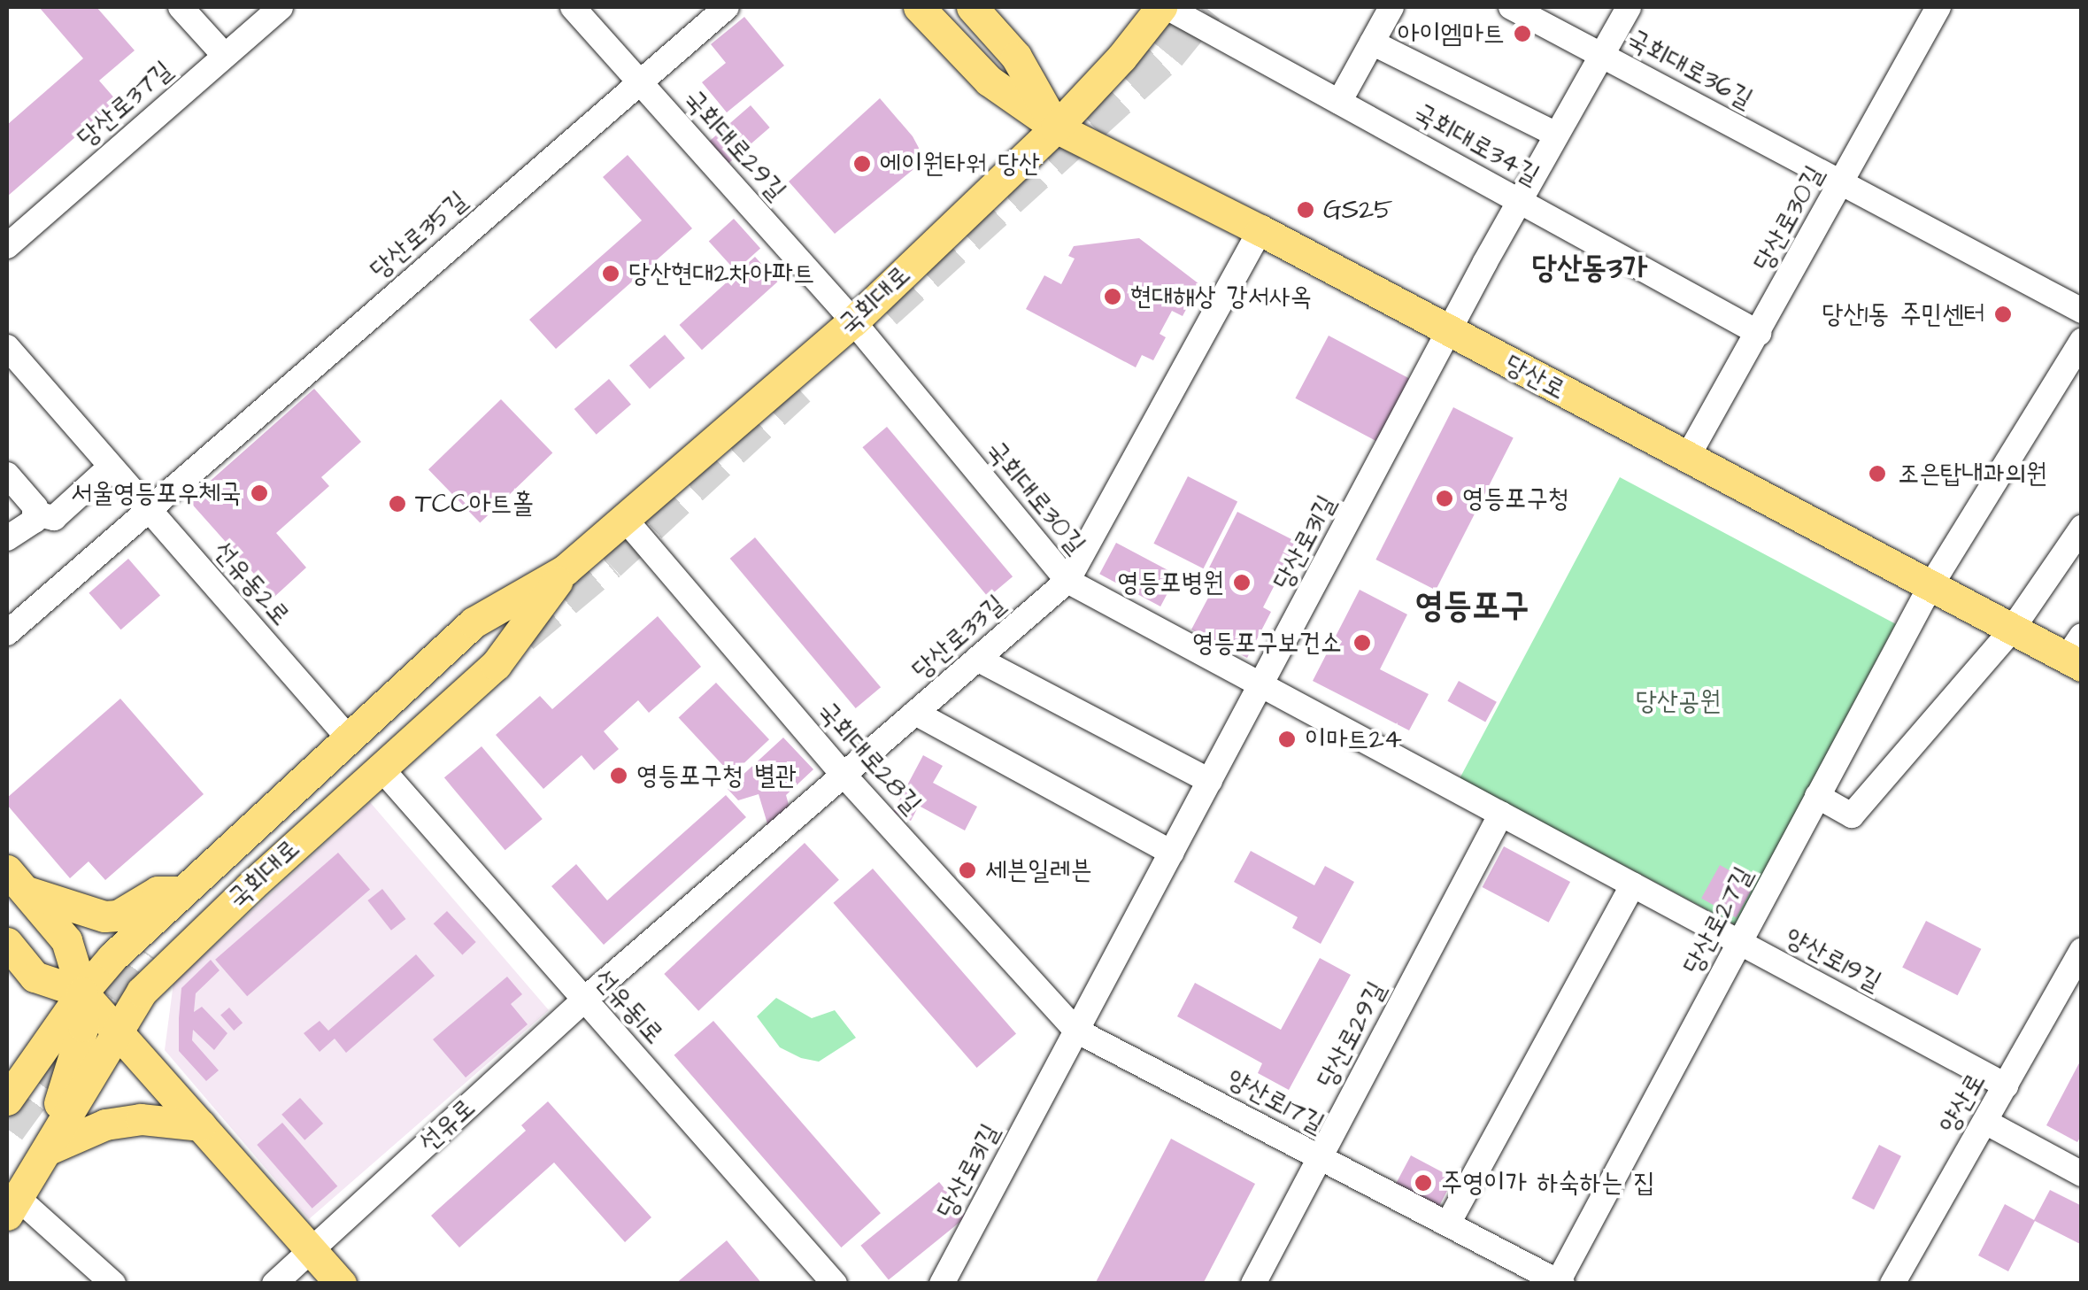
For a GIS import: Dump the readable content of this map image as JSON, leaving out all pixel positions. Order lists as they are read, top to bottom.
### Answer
{
  "streets": {
    "main road": ["국회대로", "당산로"],
    "street": [
      "국회대로36길",
      "당산로37길",
      "국회대로34길",
      "국회대로29길",
      "당산로30길",
      "당산로35길",
      "국회대로30길",
      "당산로31길",
      "선유동2로",
      "당산로33길",
      "국회대로28길",
      "당산로27길",
      "양산로19길",
      "선유동1로",
      "당산로29길",
      "양산로17길",
      "양산로",
      "선유로"
    ]
  },
  "crossings": [
    ["국회대로36길", "당산로30길"],
    ["국회대로36길", "당산로31길"],
    ["국회대로34길", "당산로30길"],
    ["국회대로34길", "국회대로"],
    ["국회대로34길", "당산로31길"],
    ["국회대로29길", "당산로35길"],
    ["국회대로29길", "국회대로"],
    ["국회대로29길", "국회대로30길"],
    ["당산로30길", "당산로"],
    ["당산로35길", "선유동2로"],
    ["국회대로", "당산로"],
    ["국회대로", "국회대로30길"],
    ["국회대로", "선유동2로"],
    ["국회대로", "국회대로28길"],
    ["국회대로", "선유동1로"],
    ["당산로", "당산로31길"],
    ["당산로", "당산로33길"],
    ["당산로", "당산로27길"],
    ["국회대로30길", "당산로31길"],
    ["국회대로30길", "당산로33길"],
    ["국회대로30길", "양산로19길"],
    ["당산로31길", "국회대로28길"],
    ["당산로31길", "양산로19길"],
    ["당산로31길", "양산로17길"],
    ["당산로33길", "국회대로28길"],
    ["당산로33길", "선유동1로"],
    ["당산로33길", "선유로"],
    ["국회대로28길", "양산로17길"],
    ["당산로27길", "양산로19길"],
    ["당산로27길", "양산로17길"],
    ["양산로19길", "당산로29길"],
    ["양산로19길", "양산로"],
    ["선유동1로", "선유로"],
    ["당산로29길", "양산로17길"]
  ],
  "districts": ["당산동3가", "영등포구"],
  "parks": ["당산공원"],
  "places": [
    "아이엠마트",
    "에이원타워 당산",
    "GS25",
    "당산현대2차아파트",
    "현대해상 강서사옥",
    "당산1동 주민센터",
    "조은탑내과의원",
    "서울영등포우체국",
    "영등포구청",
    "TCC아트홀",
    "영등포병원",
    "영등포구보건소",
    "이마트24",
    "영등포구청 별관",
    "세븐일레븐",
    "주영이가 하숙하는 집"
  ]
}
